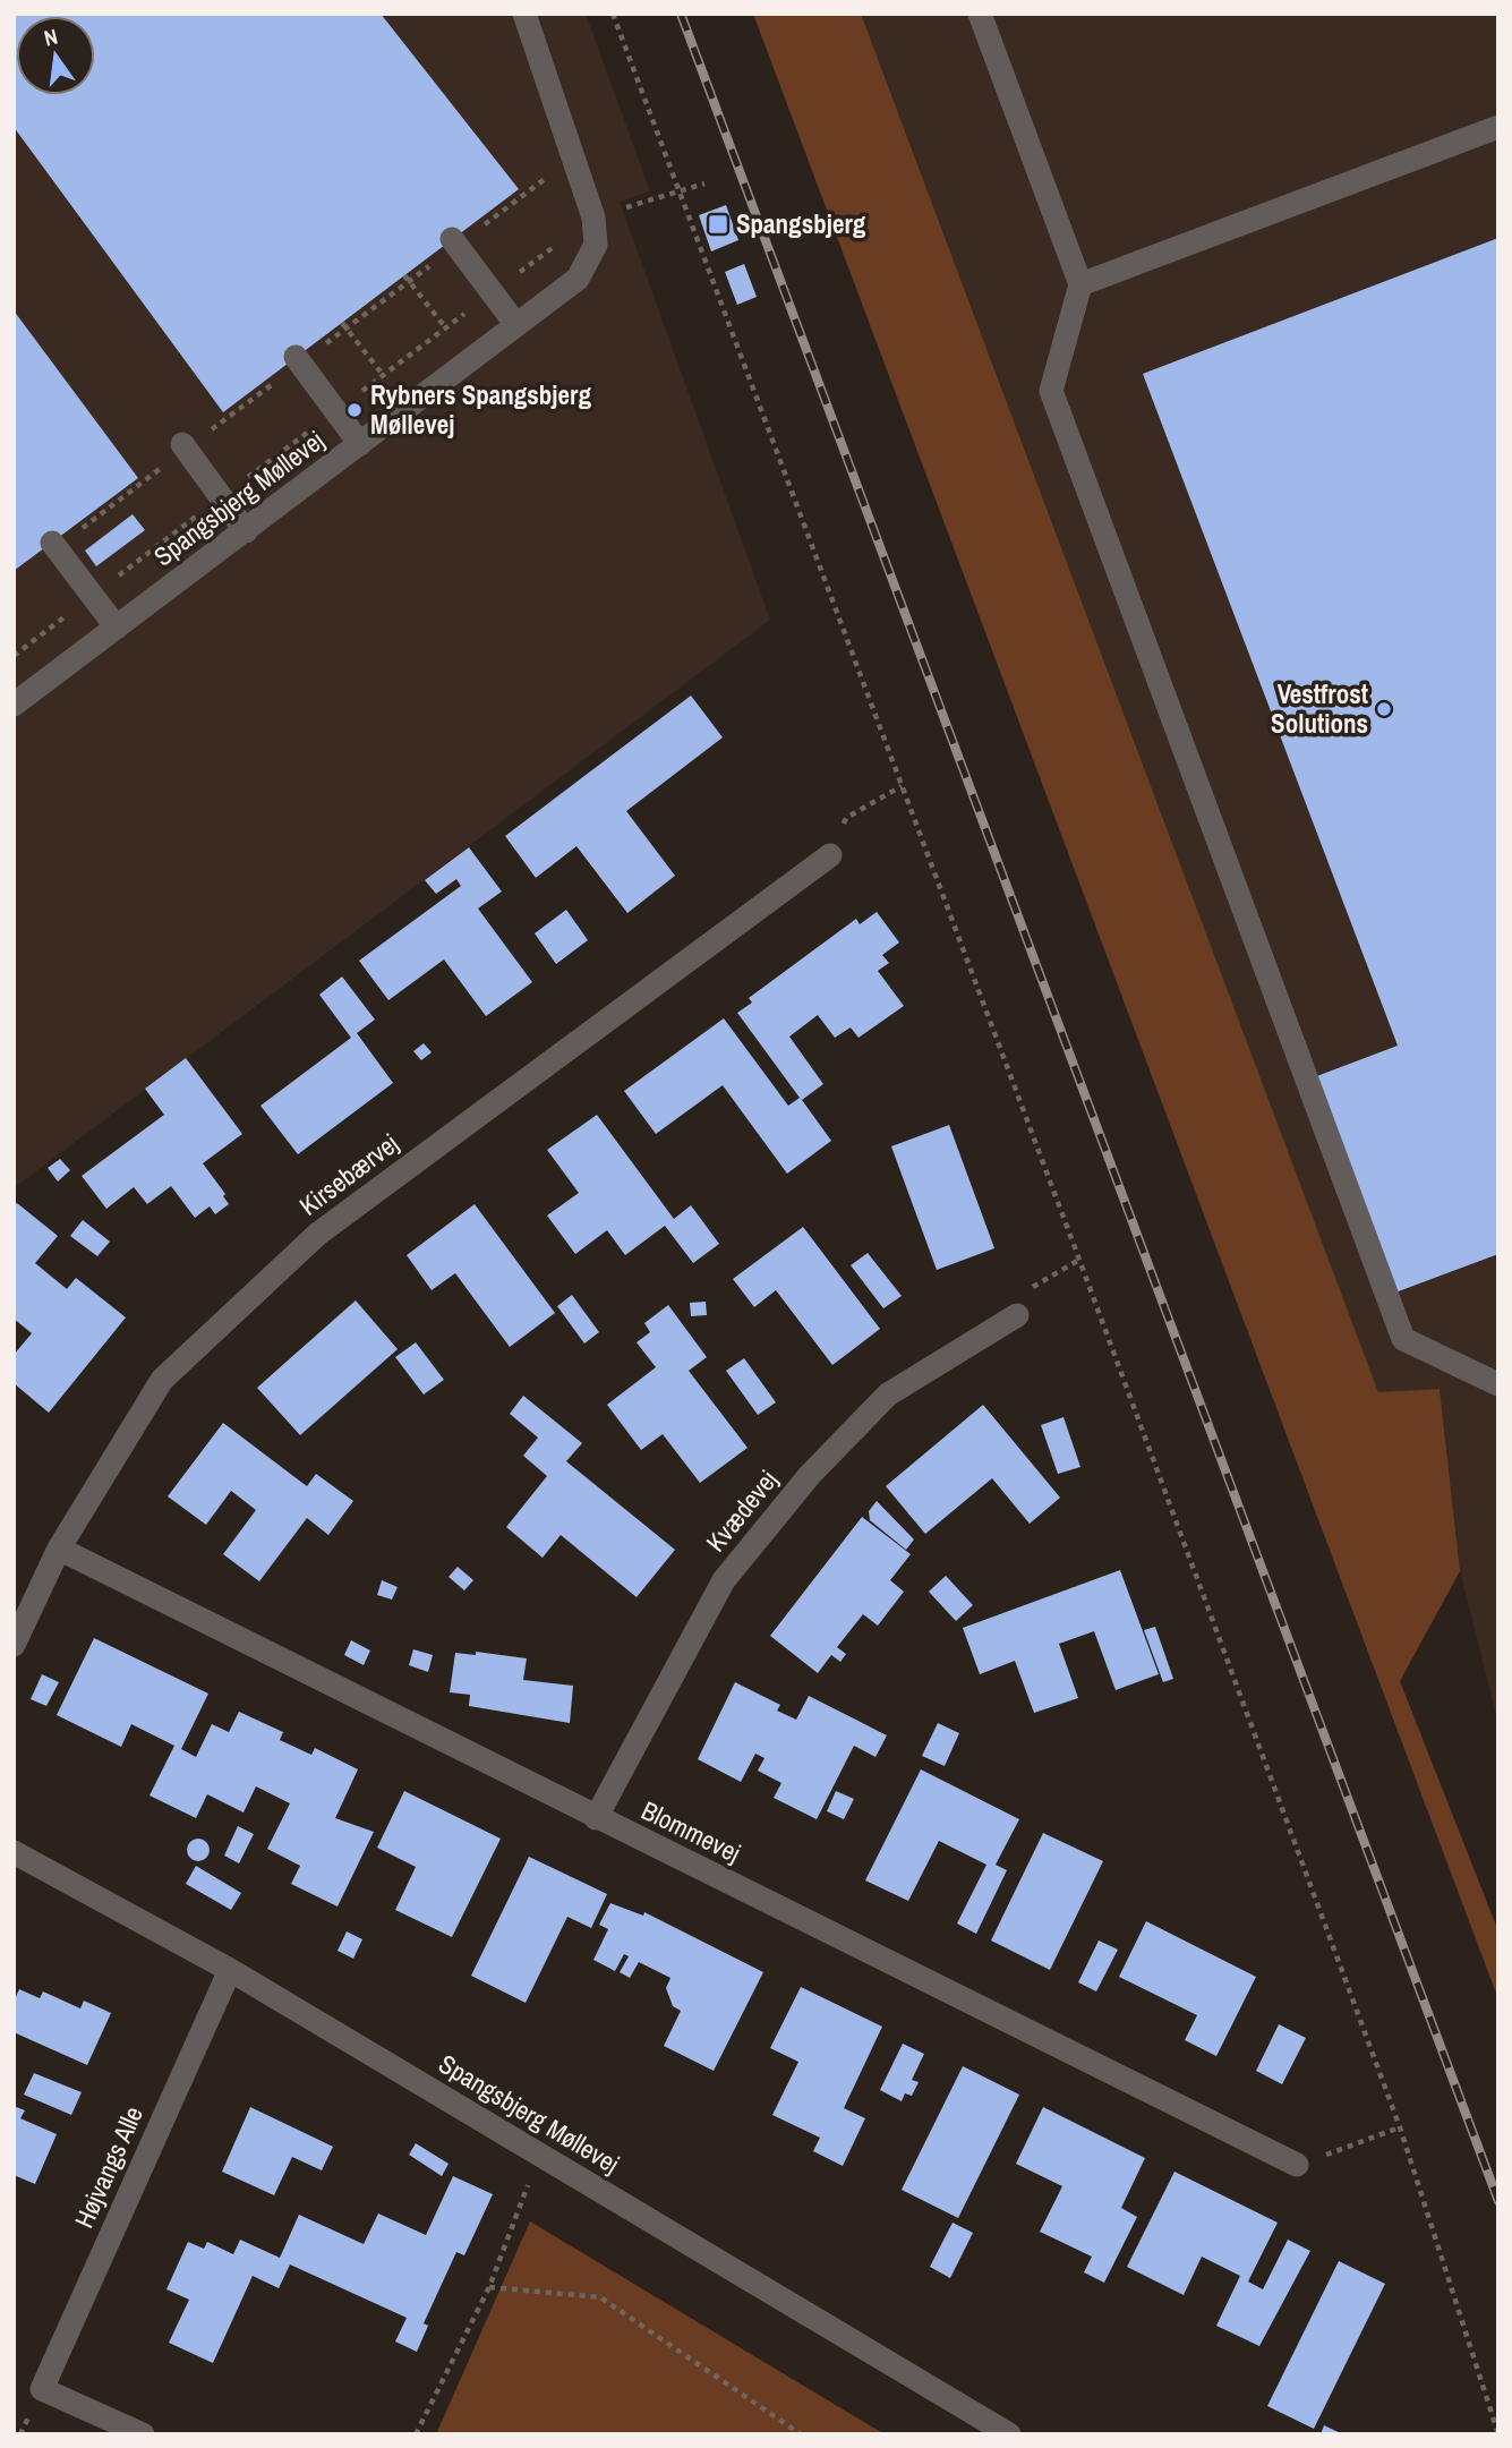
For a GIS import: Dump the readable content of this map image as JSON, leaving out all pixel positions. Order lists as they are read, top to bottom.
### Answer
{
  "streets": {
    "street": [
      "Spangsbjerg Møllevej",
      "Kirsebærvej",
      "Kvædevej",
      "Blommevej",
      "Højvangs Alle"
    ]
  },
  "crossings": [
    ["Spangsbjerg Møllevej", "Højvangs Alle"],
    ["Kirsebærvej", "Blommevej"],
    ["Kvædevej", "Blommevej"]
  ],
  "places": {
    "transit": ["Spangsbjerg"],
    "other": ["Rybners Spangsbjerg Møllevej", "Vestfrost Solutions"]
  },
  "north": "top"
}
